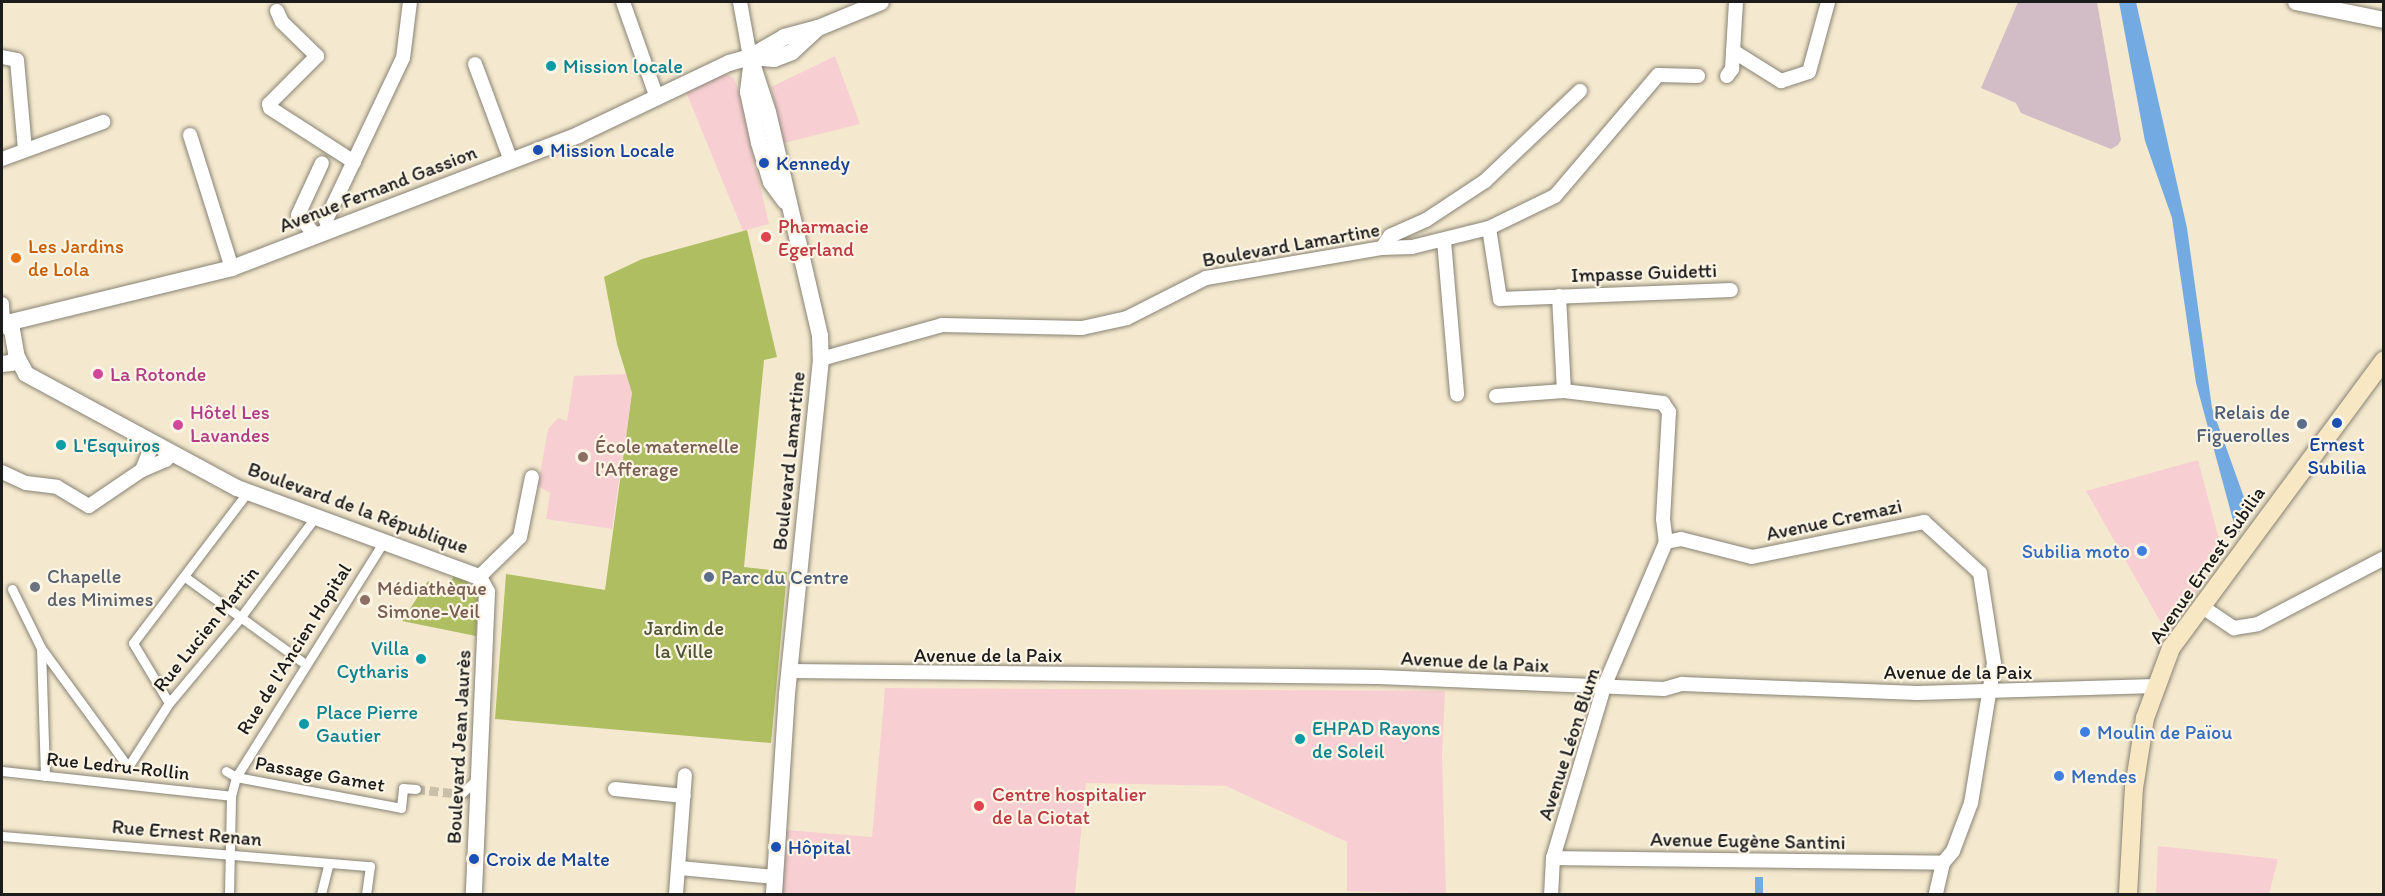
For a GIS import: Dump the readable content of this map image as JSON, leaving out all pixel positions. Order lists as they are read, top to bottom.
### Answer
{
  "streets": {
    "main road": ["Avenue Ernest Subilia"],
    "street": [
      "Avenue Fernand Gassion",
      "Boulevard Lamartine",
      "Impasse Guidetti",
      "Boulevard de la République",
      "Avenue Cremazi",
      "Rue Lucien Martin",
      "Rue de l'Ancien Hopital",
      "Avenue de la Paix",
      "Avenue Léon Blum",
      "Boulevard Jean Jaurès",
      "Rue Ledru-Rollin",
      "Passage Gamet",
      "Rue Ernest Renan",
      "Avenue Eugène Santini"
    ]
  },
  "crossings": [
    ["Avenue Fernand Gassion", "Boulevard de la République"],
    ["Boulevard Lamartine", "Impasse Guidetti"],
    ["Boulevard Lamartine", "Avenue de la Paix"],
    ["Boulevard de la République", "Rue Lucien Martin"],
    ["Boulevard de la République", "Rue de l'Ancien Hopital"],
    ["Boulevard de la République", "Boulevard Jean Jaurès"],
    ["Avenue Cremazi", "Avenue de la Paix"],
    ["Avenue Cremazi", "Avenue Léon Blum"],
    ["Avenue Cremazi", "Avenue Eugène Santini"],
    ["Avenue Ernest Subilia", "Avenue de la Paix"],
    ["Rue de l'Ancien Hopital", "Rue Ledru-Rollin"],
    ["Rue de l'Ancien Hopital", "Passage Gamet"],
    ["Rue de l'Ancien Hopital", "Rue Ernest Renan"],
    ["Avenue de la Paix", "Avenue Léon Blum"],
    ["Avenue Léon Blum", "Avenue Eugène Santini"]
  ],
  "parks": ["Jardin de la Ville"],
  "places": [
    "Mission locale",
    "Mission Locale",
    "Kennedy",
    "Pharmacie Egerland",
    "Les Jardins de Lola",
    "La Rotonde",
    "Ernest Subilia",
    "Relais de Figuerolles",
    "Hôtel Les Lavandes",
    "L'Esquiros",
    "École maternelle l'Afferage",
    "Subilia moto",
    "Parc du Centre",
    "Chapelle des Minimes",
    "Médiathèque Simone-Veil",
    "Villa Cytharis",
    "Place Pierre Gautier",
    "Moulin de Païou",
    "EHPAD Rayons de Soleil",
    "Mendes",
    "Centre hospitalier de la Ciotat",
    "Hôpital",
    "Croix de Malte"
  ]
}
